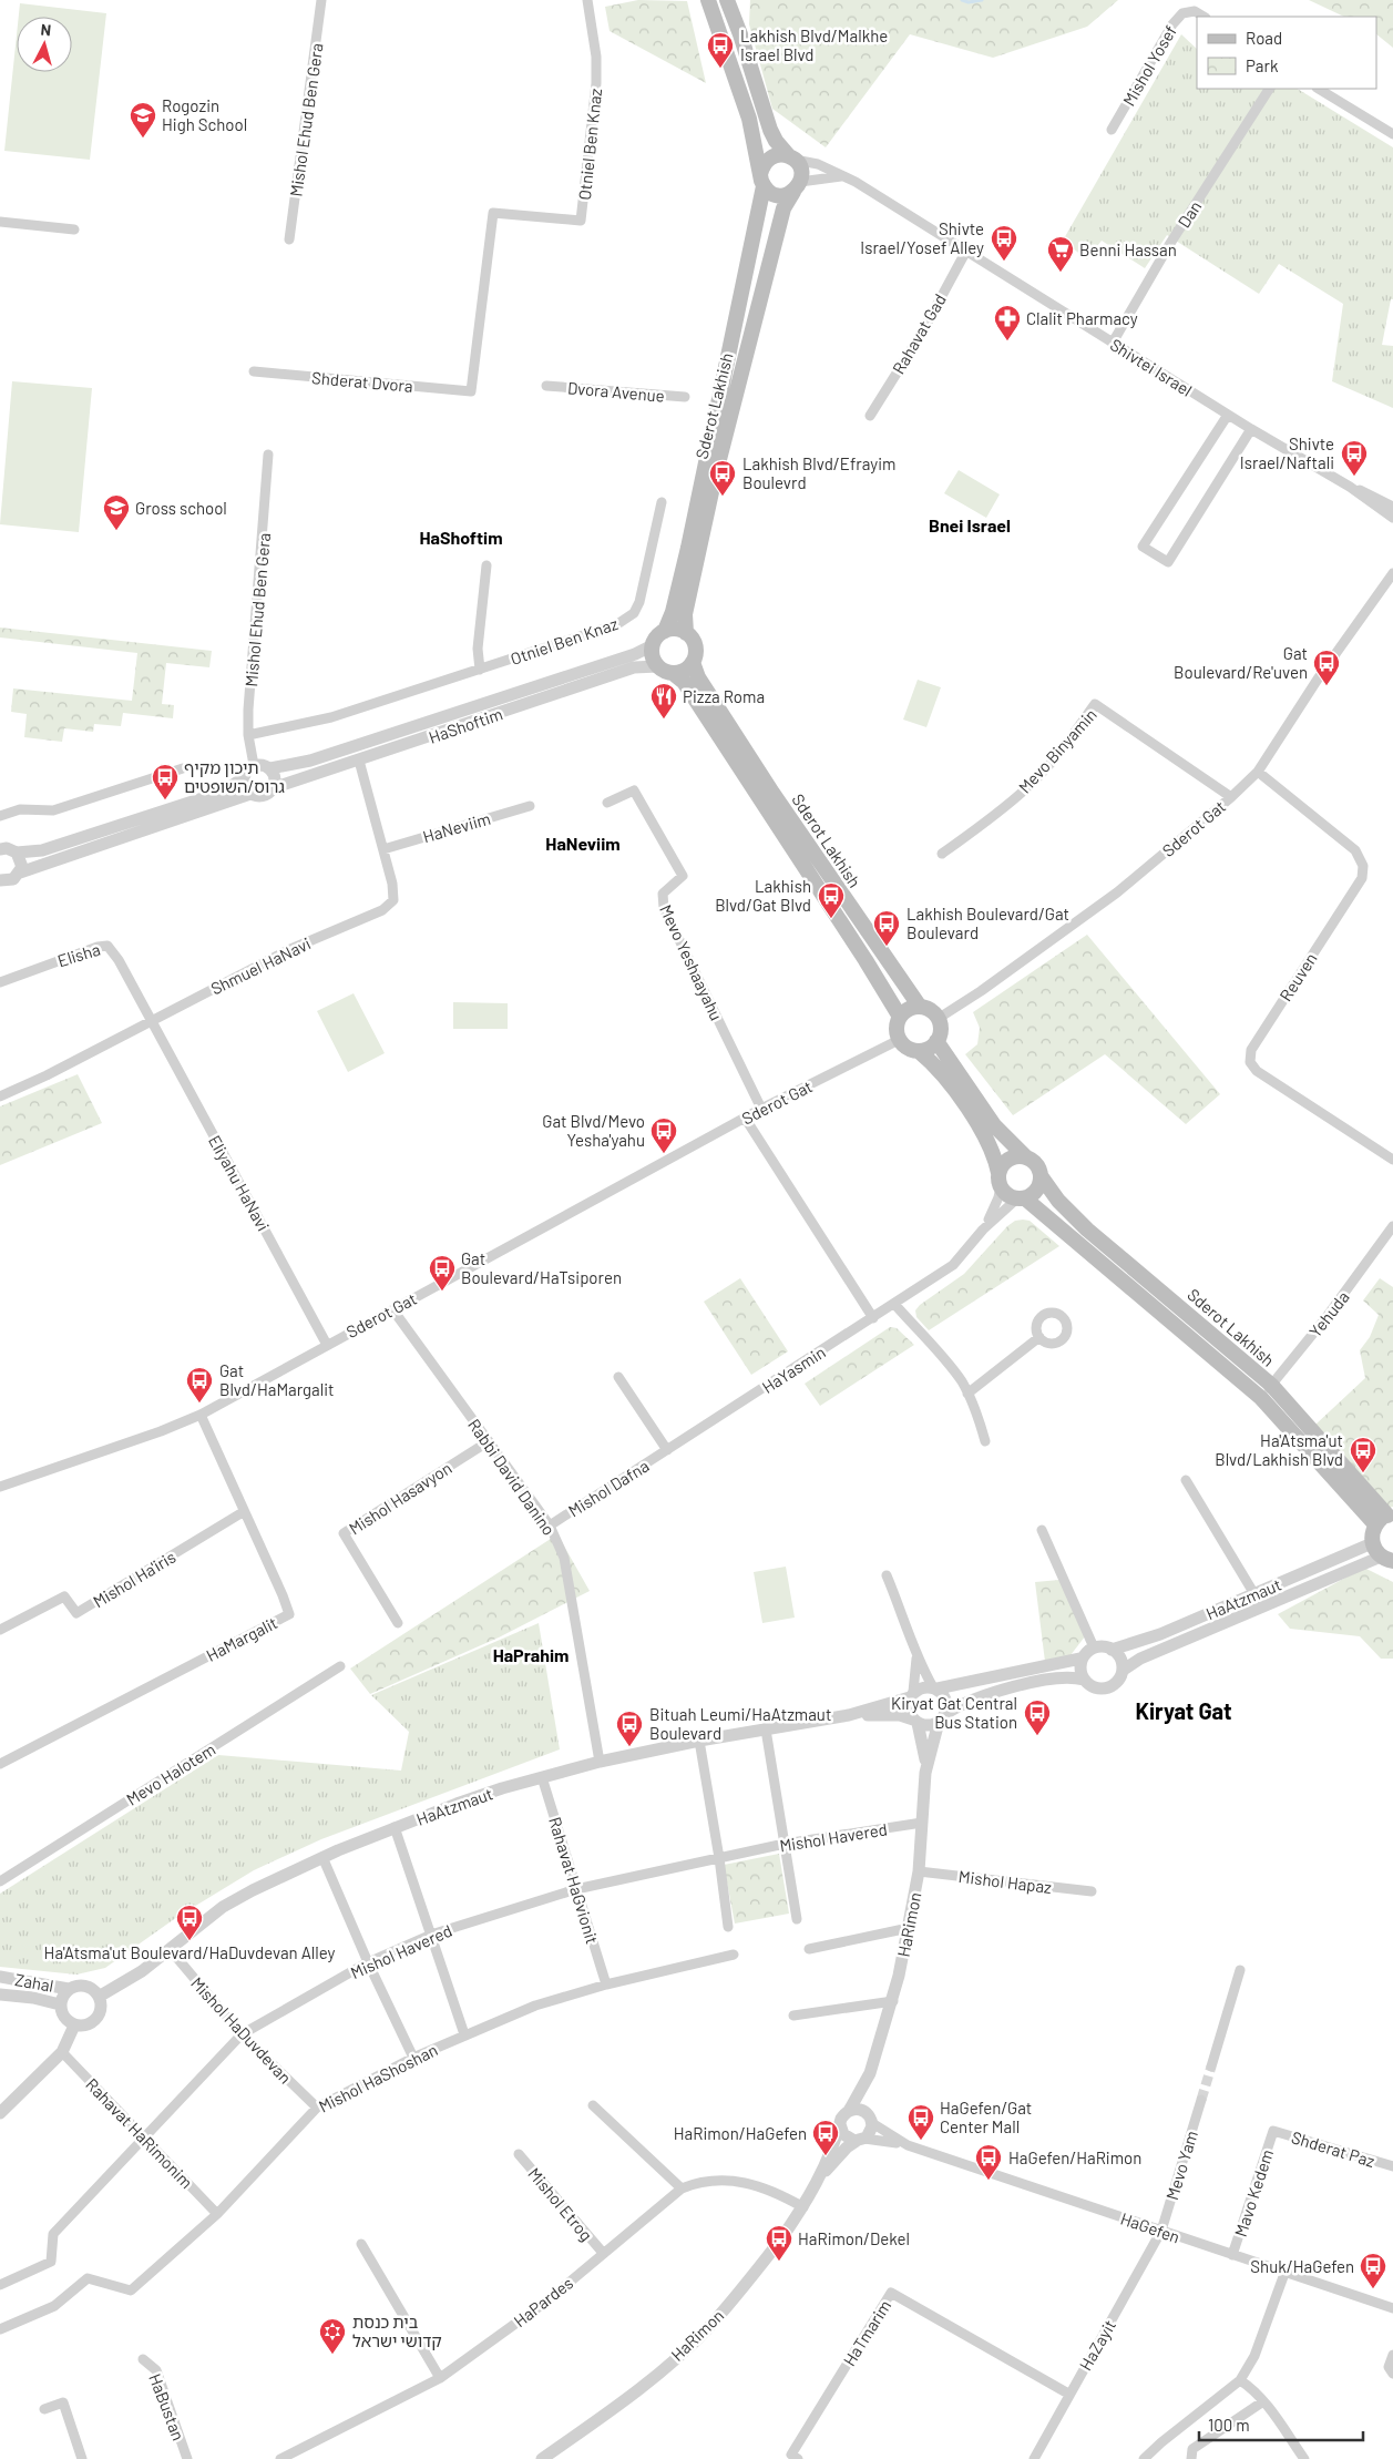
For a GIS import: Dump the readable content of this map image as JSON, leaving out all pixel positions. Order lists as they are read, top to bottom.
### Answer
{
  "streets": {
    "main road": ["Sderot Lakhish"],
    "street": [
      "Mishol Yosef",
      "Mishol Ehud Ben Gera",
      "Otniel Ben Knaz",
      "Dan",
      "Rahavat Gad",
      "Shivtei Israel",
      "Shderat Dvora",
      "Dvora Avenue",
      "HaShoftim",
      "Mevo Binyamin",
      "HaNeviim",
      "Sderot Gat",
      "Elisha",
      "Mevo Yeshaayahu",
      "Shmuel HaNavi",
      "Reuven",
      "Eliyahu HaNavi",
      "Yehuda",
      "HaYasmin",
      "Rabbi David Danino",
      "Mishol Dafna",
      "Mishol Hasavyon",
      "Mishol Ha'iris",
      "HaAtzmaut",
      "HaMargalit",
      "Mevo Halotem",
      "Mishol Havered",
      "Rahavat HaGvionit",
      "Mishol Hapaz",
      "HaRimon",
      "Zahal",
      "Mishol HaDuvdevan",
      "Mishol HaShoshan",
      "Rahavat HaRimonim",
      "Shderat Paz",
      "Mevo Yam",
      "Mavo Kedem",
      "Mishol Etrog",
      "HaGefen",
      "HaPardes",
      "HaTmarim",
      "HaZayit",
      "HaBustan"
    ]
  },
  "crossings": [
    ["Mishol Ehud Ben Gera", "Otniel Ben Knaz"],
    ["Mishol Ehud Ben Gera", "HaShoftim"],
    ["Otniel Ben Knaz", "Shderat Dvora"],
    ["Dan", "Shivtei Israel"],
    ["Rahavat Gad", "Shivtei Israel"],
    ["Shivtei Israel", "Sderot Lakhish"],
    ["Sderot Lakhish", "HaShoftim"],
    ["Sderot Lakhish", "Sderot Gat"],
    ["Sderot Lakhish", "Yehuda"],
    ["Sderot Lakhish", "HaYasmin"],
    ["HaShoftim", "Shmuel HaNavi"],
    ["Mevo Binyamin", "Sderot Gat"],
    ["HaNeviim", "Shmuel HaNavi"],
    ["Sderot Gat", "Mevo Yeshaayahu"],
    ["Sderot Gat", "Reuven"],
    ["Sderot Gat", "Eliyahu HaNavi"],
    ["Sderot Gat", "Rabbi David Danino"],
    ["Sderot Gat", "HaMargalit"],
    ["Elisha", "Shmuel HaNavi"],
    ["Elisha", "Eliyahu HaNavi"],
    ["Shmuel HaNavi", "Eliyahu HaNavi"],
    ["HaYasmin", "Mishol Dafna"],
    ["Rabbi David Danino", "Mishol Dafna"],
    ["Rabbi David Danino", "Mishol Hasavyon"],
    ["Rabbi David Danino", "HaAtzmaut"],
    ["Mishol Ha'iris", "HaMargalit"],
    ["HaAtzmaut", "Rahavat HaGvionit"],
    ["HaAtzmaut", "HaRimon"],
    ["HaAtzmaut", "Zahal"],
    ["HaAtzmaut", "Mishol HaDuvdevan"],
    ["Mishol Havered", "Rahavat HaGvionit"],
    ["Mishol Havered", "HaRimon"],
    ["Mishol Havered", "Mishol HaDuvdevan"],
    ["Mishol Havered", "Rahavat HaRimonim"],
    ["Rahavat HaGvionit", "Mishol HaShoshan"],
    ["Mishol Hapaz", "HaRimon"],
    ["HaRimon", "HaGefen"],
    ["HaRimon", "HaPardes"],
    ["Mishol HaDuvdevan", "Mishol HaShoshan"],
    ["Mishol HaShoshan", "Rahavat HaRimonim"],
    ["Shderat Paz", "Mavo Kedem"],
    ["Mevo Yam", "HaGefen"],
    ["Mevo Yam", "HaZayit"],
    ["Mavo Kedem", "HaGefen"],
    ["Mishol Etrog", "HaPardes"],
    ["HaGefen", "HaZayit"],
    ["HaTmarim", "HaZayit"]
  ],
  "districts": [
    "Bnei Israel",
    "HaShoftim",
    "HaNeviim",
    "HaPrahim",
    "Kiryat Gat"
  ],
  "places": {
    "bus stop": [
      "Lakhish Blvd/Malkhe Israel Blvd",
      "Shivte Israel/Yosef Alley",
      "Shivte Israel/Naftali",
      "Lakhish Blvd/Efrayim Boulevrd",
      "Gat Boulevard/Re'uven",
      "תיכון מקיף גרוס/השופטים",
      "Lakhish Blvd/Gat Blvd",
      "Lakhish Boulevard/Gat Boulevard",
      "Gat Blvd/Mevo Yesha'yahu",
      "Gat Boulevard/HaTsiporen",
      "Gat Blvd/HaMargalit",
      "Ha'Atsma'ut Blvd/Lakhish Blvd",
      "Kiryat Gat Central Bus Station",
      "Bituah Leumi/HaAtzmaut Boulevard",
      "Ha'Atsma'ut Boulevard/HaDuvdevan Alley",
      "HaGefen/Gat Center Mall",
      "HaRimon/HaGefen",
      "HaGefen/HaRimon",
      "HaRimon/Dekel",
      "Shuk/HaGefen"
    ],
    "school or university": ["Rogozin High School", "Gross school"],
    "supermarket": ["Benni Hassan"],
    "pharmacy": ["Clalit Pharmacy"],
    "restaurant": ["Pizza Roma"],
    "synagogue": ["בית כנסת קדושי ישראל"]
  },
  "legend": ["Road", "Park"],
  "scale_bar": "100 m",
  "north": "top"
}
